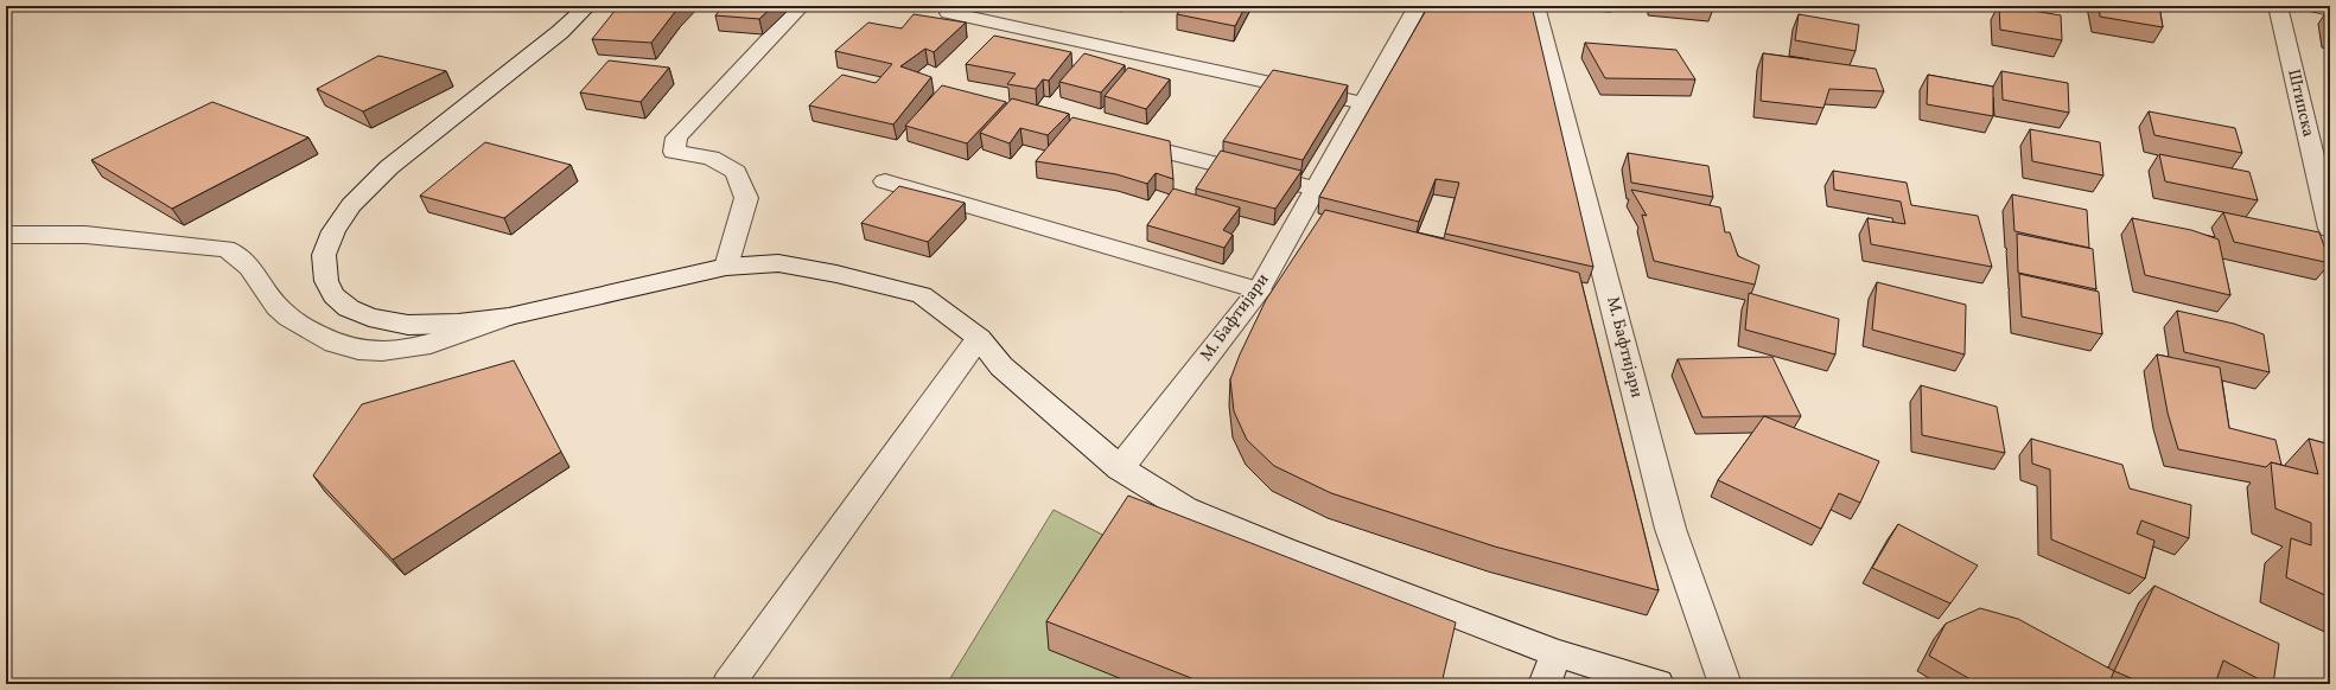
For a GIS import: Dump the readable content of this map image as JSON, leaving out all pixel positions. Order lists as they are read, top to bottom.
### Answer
{
  "streets": {
    "street": ["Штипска", "М. Бафтијари"]
  }
}
